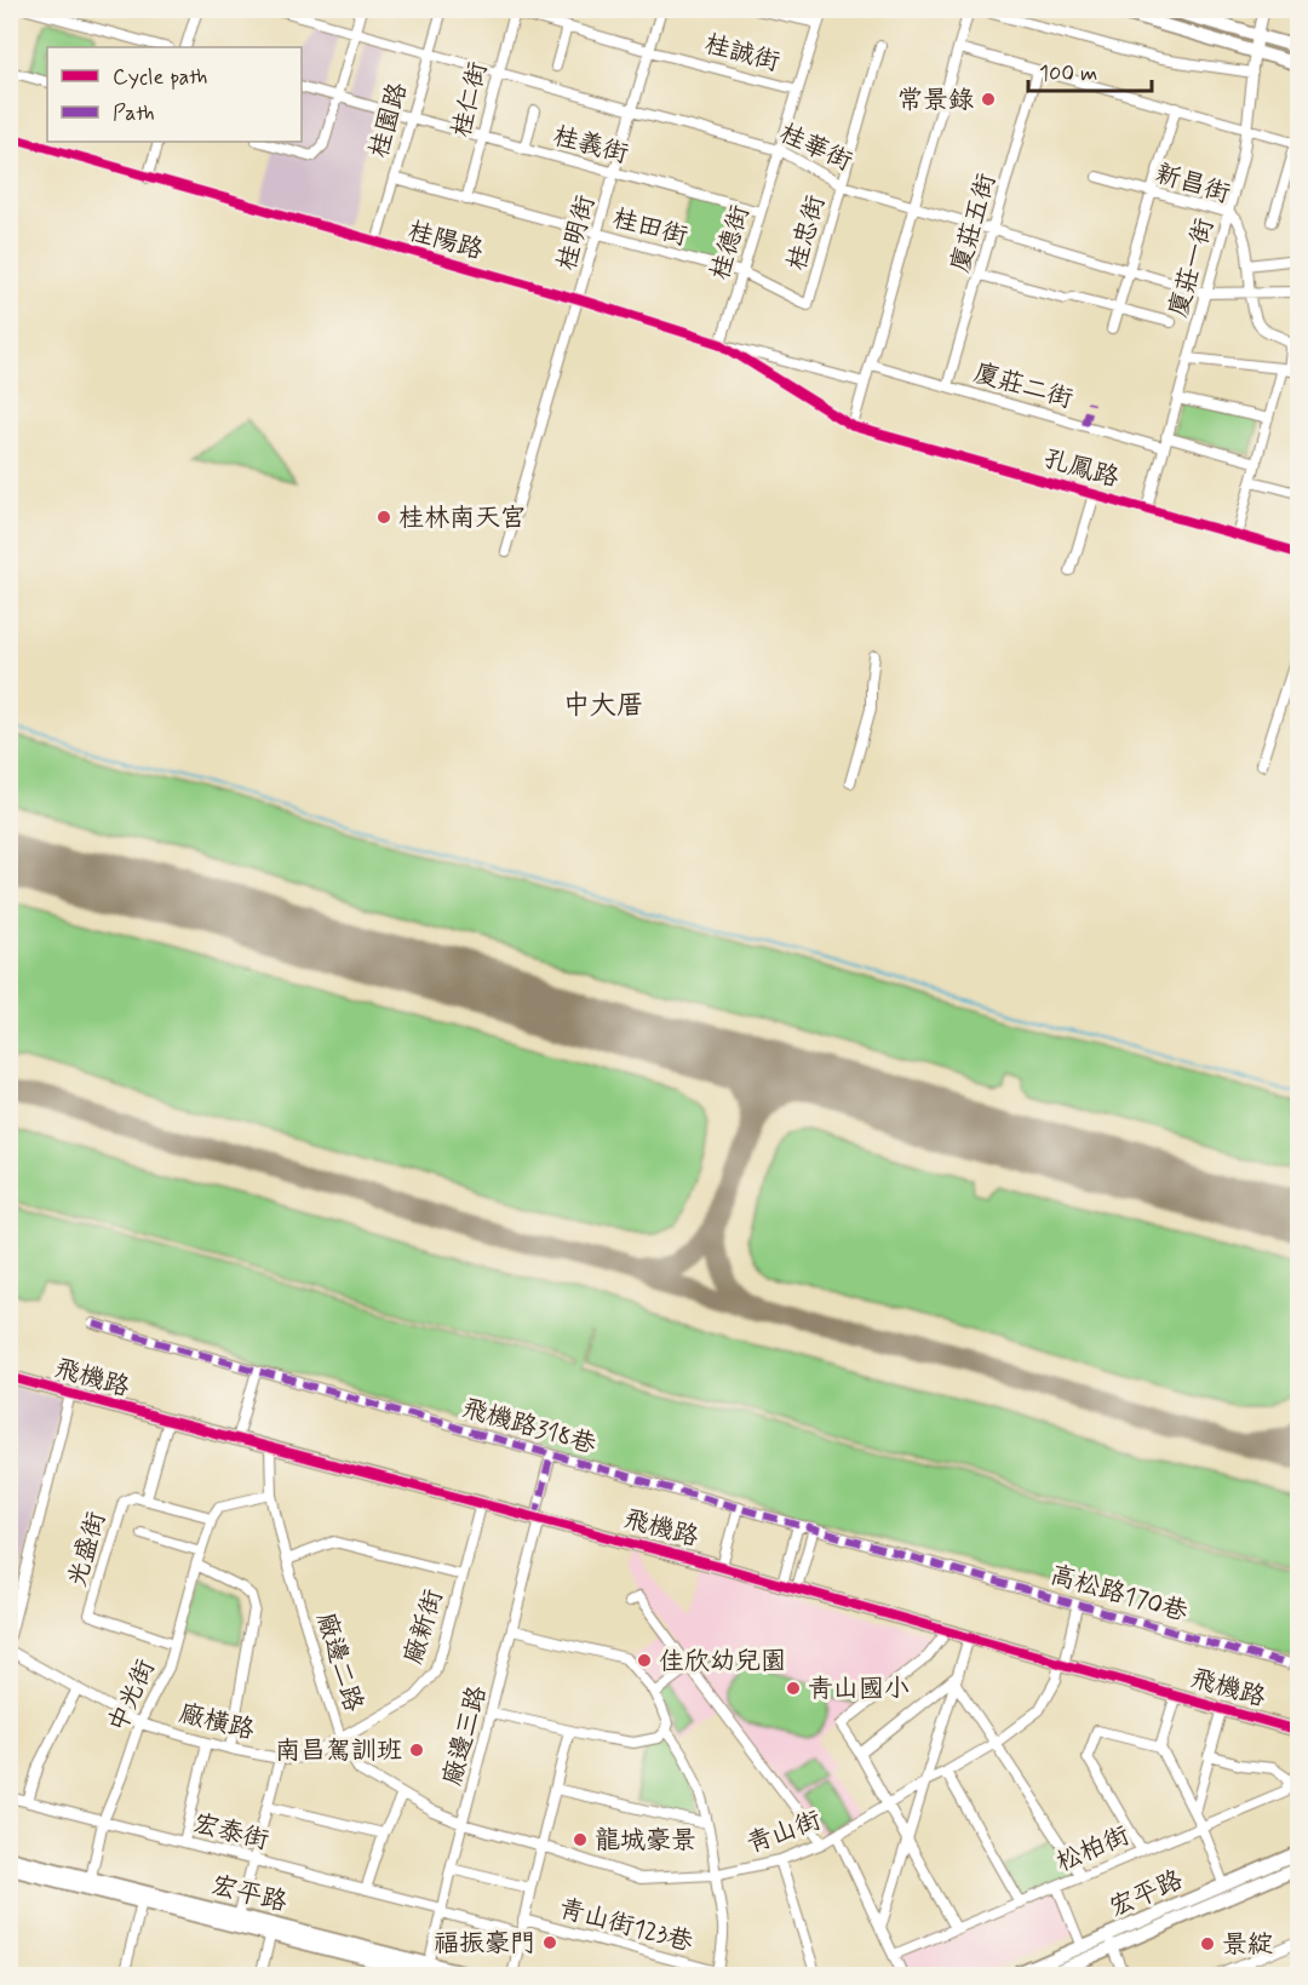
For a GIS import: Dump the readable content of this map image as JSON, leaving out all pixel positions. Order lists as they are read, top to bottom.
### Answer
{
  "streets": {
    "street": [
      "桂誠街",
      "桂仁街",
      "桂園路",
      "桂義街",
      "桂華街",
      "新昌街",
      "廈莊五街",
      "桂田街",
      "桂明街",
      "桂忠街",
      "桂陽路",
      "桂德街",
      "廈莊一街",
      "廈莊二街",
      "孔鳳路",
      "飛機路",
      "飛機路318巷",
      "光盛街",
      "高松路170巷",
      "廠新街",
      "廠邊二路",
      "中光街",
      "廠橫路",
      "廠邊三路",
      "宏泰街",
      "青山街",
      "松柏街",
      "宏平路",
      "青山街123巷"
    ]
  },
  "crossings": [
    ["桂誠街", "桂仁街"],
    ["桂誠街", "桂明街"],
    ["桂誠街", "桂德街"],
    ["桂仁街", "桂義街"],
    ["桂仁街", "桂華街"],
    ["桂仁街", "桂田街"],
    ["桂園路", "桂義街"],
    ["桂園路", "桂華街"],
    ["桂園路", "桂田街"],
    ["桂園路", "桂陽路"],
    ["桂義街", "桂明街"],
    ["桂義街", "桂德街"],
    ["桂華街", "新昌街"],
    ["桂華街", "廈莊五街"],
    ["桂華街", "桂明街"],
    ["桂華街", "桂忠街"],
    ["桂華街", "桂德街"],
    ["桂華街", "廈莊一街"],
    ["新昌街", "廈莊一街"],
    ["新昌街", "孔鳳路"],
    ["廈莊五街", "廈莊二街"],
    ["桂田街", "桂明街"],
    ["桂田街", "桂忠街"],
    ["桂田街", "桂德街"],
    ["桂明街", "桂陽路"],
    ["桂陽路", "桂德街"],
    ["桂陽路", "孔鳳路"],
    ["廈莊一街", "廈莊二街"],
    ["廈莊一街", "孔鳳路"],
    ["飛機路", "廠邊二路"],
    ["飛機路", "廠邊三路"],
    ["飛機路", "青山街"],
    ["飛機路318巷", "高松路170巷"],
    ["飛機路318巷", "廠邊三路"],
    ["光盛街", "中光街"],
    ["廠新街", "廠邊二路"],
    ["廠新街", "廠橫路"],
    ["廠邊二路", "廠橫路"],
    ["廠邊二路", "廠邊三路"],
    ["廠邊二路", "青山街"],
    ["中光街", "廠橫路"],
    ["中光街", "宏泰街"],
    ["中光街", "宏平路"],
    ["廠邊三路", "宏泰街"],
    ["廠邊三路", "青山街"],
    ["廠邊三路", "宏平路"],
    ["宏泰街", "青山街123巷"],
    ["青山街", "青山街123巷"]
  ],
  "districts": ["中大厝"],
  "places": [
    "常景錄",
    "桂林南天宮",
    "佳欣幼兒園",
    "青山國小",
    "南昌駕訓班",
    "龍城豪景",
    "福振豪門",
    "景綻"
  ],
  "legend": ["Cycle path", "Path"],
  "scale_bar": "100 m"
}
